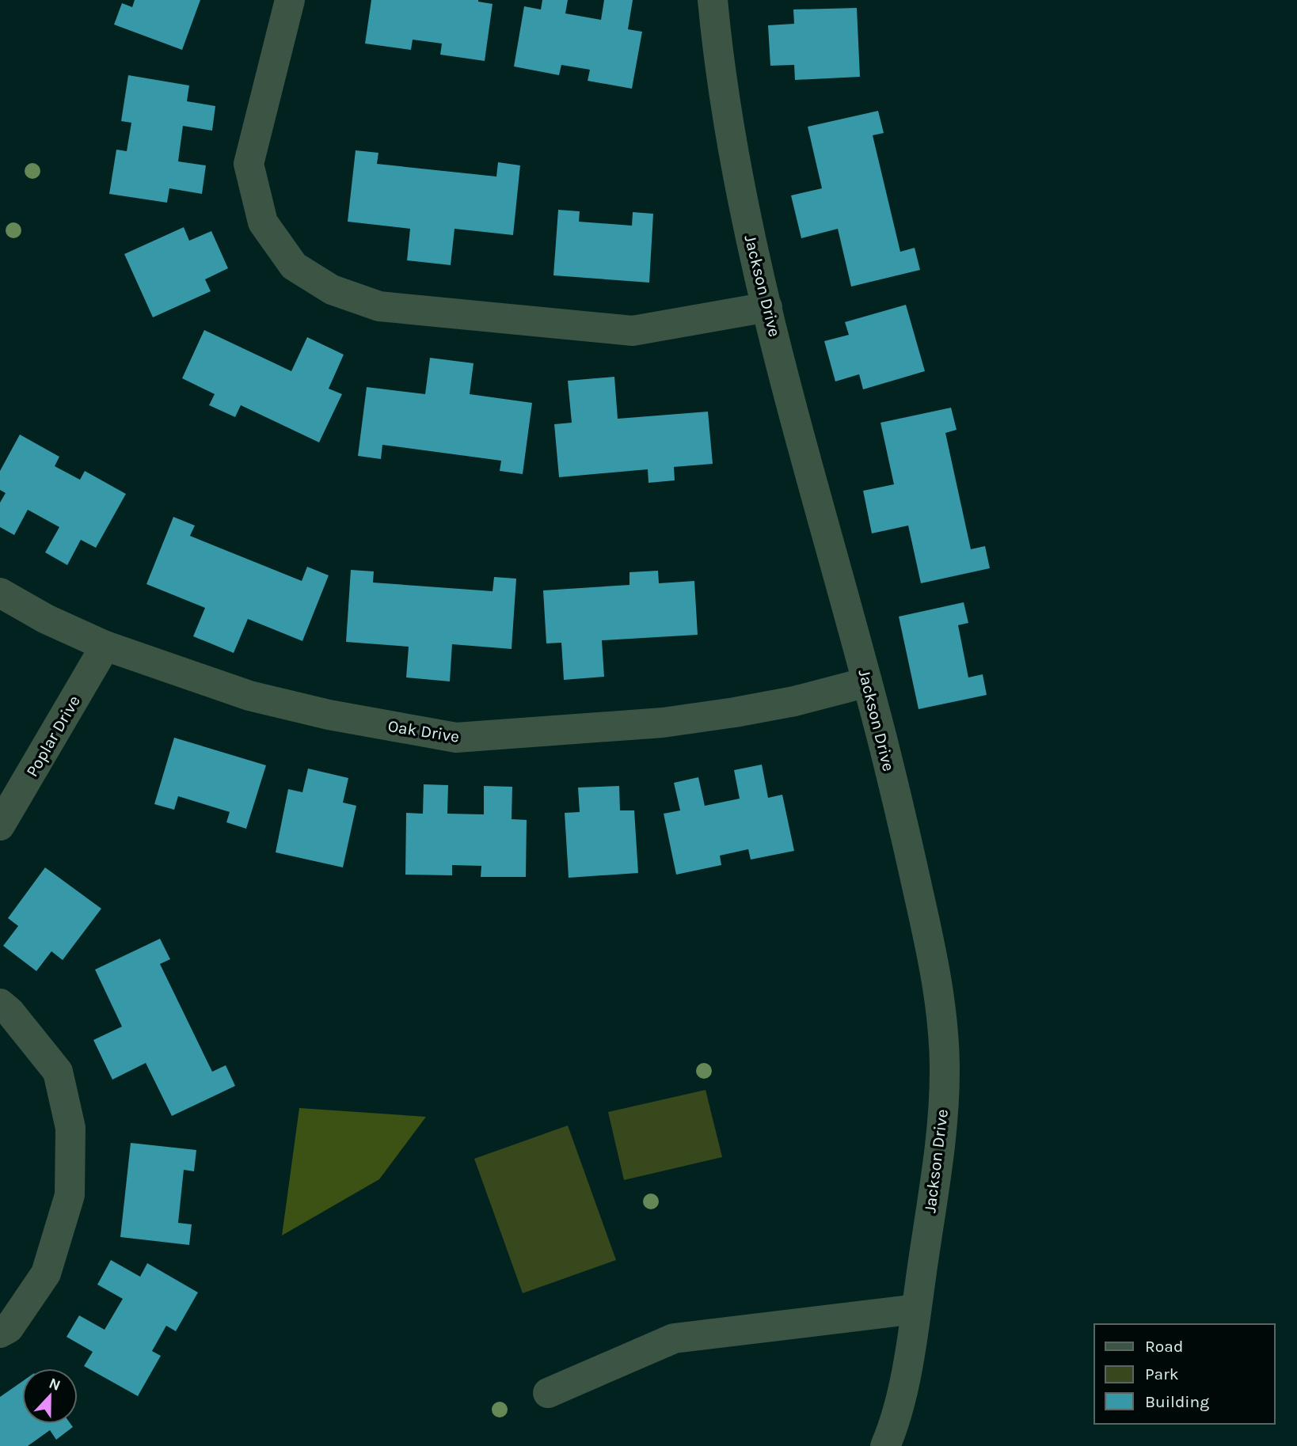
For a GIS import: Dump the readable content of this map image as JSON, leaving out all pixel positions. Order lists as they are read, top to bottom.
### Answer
{
  "streets": {
    "street": ["Jackson Drive", "Oak Drive", "Poplar Drive"]
  },
  "crossings": [
    ["Jackson Drive", "Oak Drive"],
    ["Oak Drive", "Poplar Drive"]
  ],
  "legend": ["Road", "Park", "Building"],
  "north": "top"
}
